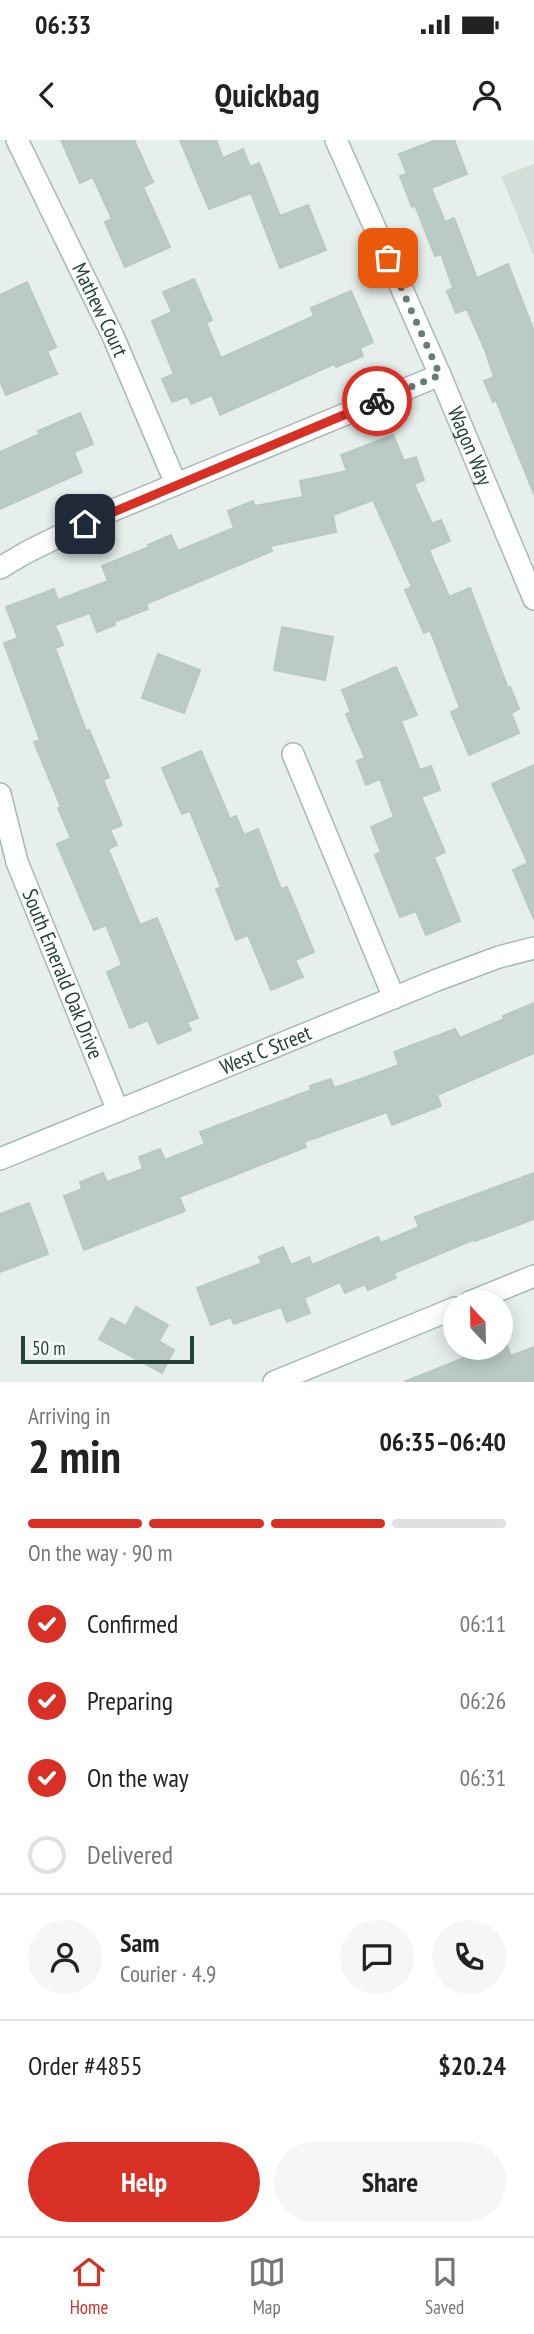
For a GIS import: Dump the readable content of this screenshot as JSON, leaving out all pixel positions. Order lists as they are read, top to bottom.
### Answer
{
  "streets": {
    "street": [
      "Mathew Court",
      "Wagon Way",
      "South Emerald Oak Drive",
      "West C Street"
    ]
  },
  "crossings": [
    ["South Emerald Oak Drive", "West C Street"]
  ],
  "scale_bar": "50 m",
  "north": "top",
  "page": {
    "status": "06:33",
    "header": "Quickbag",
    "scale": "50 m",
    "heading": ["2 min", "Arriving in", "06:35–06:40"],
    "panel": [
      "Sam",
      "Courier · 4.9",
      "Order #4855",
      "$20.24"
    ],
    "bar": "On the way · 90 m",
    "list": [
      ["Confirmed", "06:11"],
      ["Preparing", "06:26"],
      ["On the way", "06:31"],
      "Delivered"
    ],
    "buttons": ["Help", "Share"],
    "tabs": ["Home", "Map", "Saved"]
  }
}
